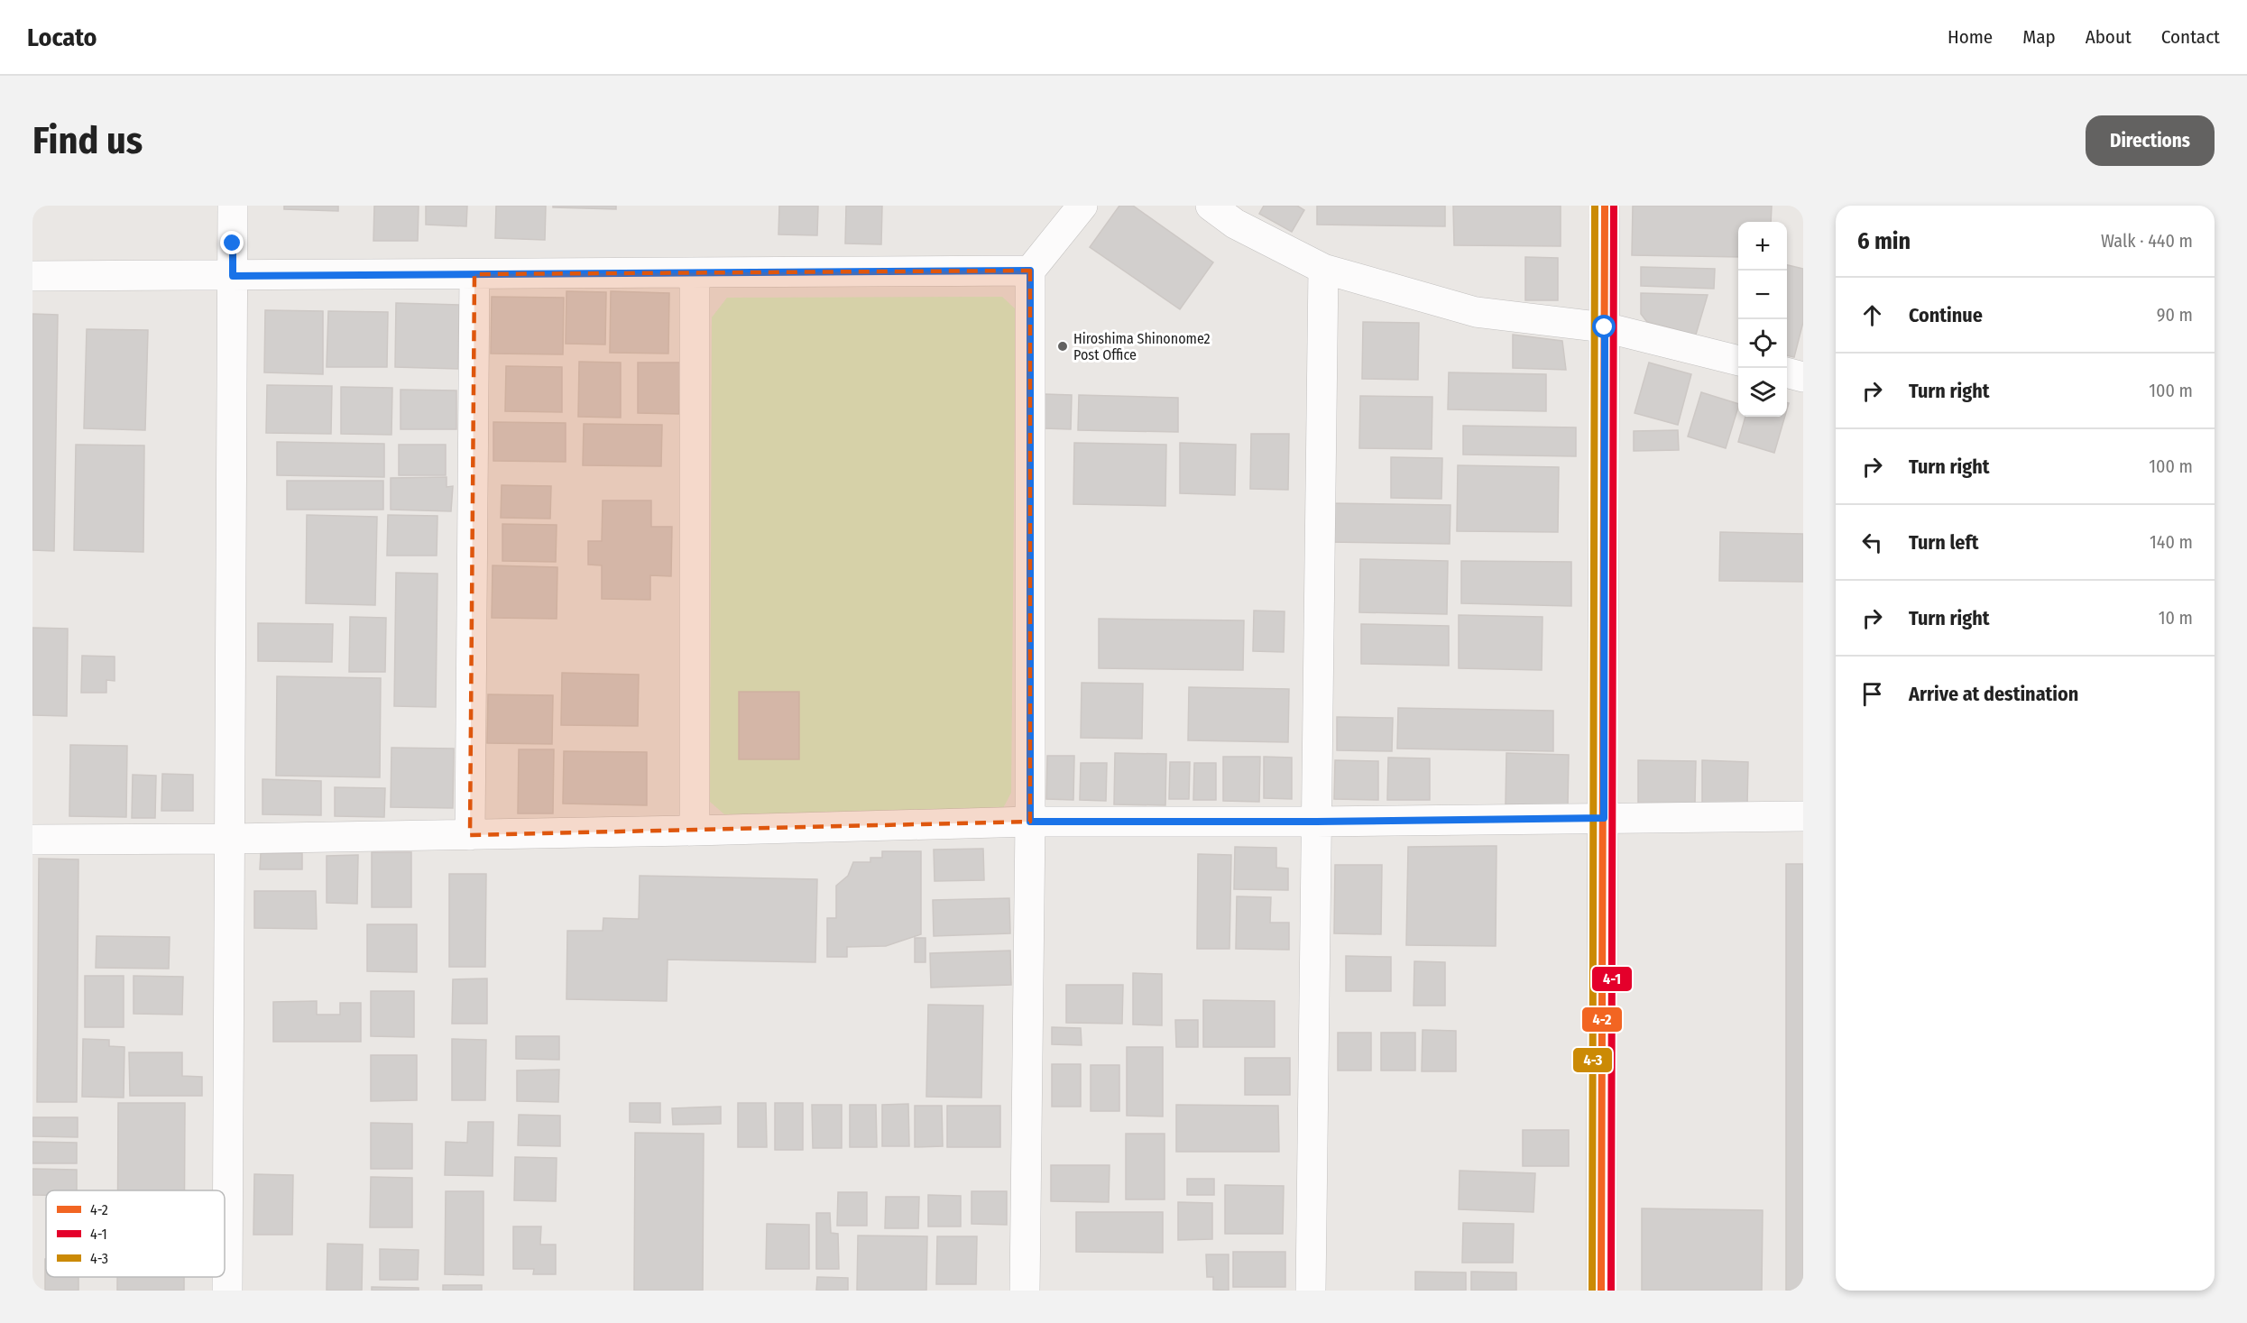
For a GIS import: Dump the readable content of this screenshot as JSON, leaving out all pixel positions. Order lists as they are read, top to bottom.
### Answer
{
  "places": ["Hiroshima Shinonome2 Post Office"],
  "lines": ["transit line 4-2", "transit line 4-1", "transit line 4-3"],
  "legend": ["4-2", "4-1", "4-3"],
  "page": {
    "header": "Locato",
    "nav": [
      "Home",
      "Map",
      "About",
      "Contact"
    ],
    "buttons": "Directions",
    "title": "Find us",
    "heading": ["6 min", "Walk · 440 m"],
    "map_buttons": ["+", "−"],
    "list": [
      ["Continue", "90 m"],
      ["Turn right", "100 m"],
      ["Turn right", "100 m"],
      ["Turn left", "140 m"],
      ["Turn right", "10 m"],
      "Arrive at destination"
    ]
  }
}
